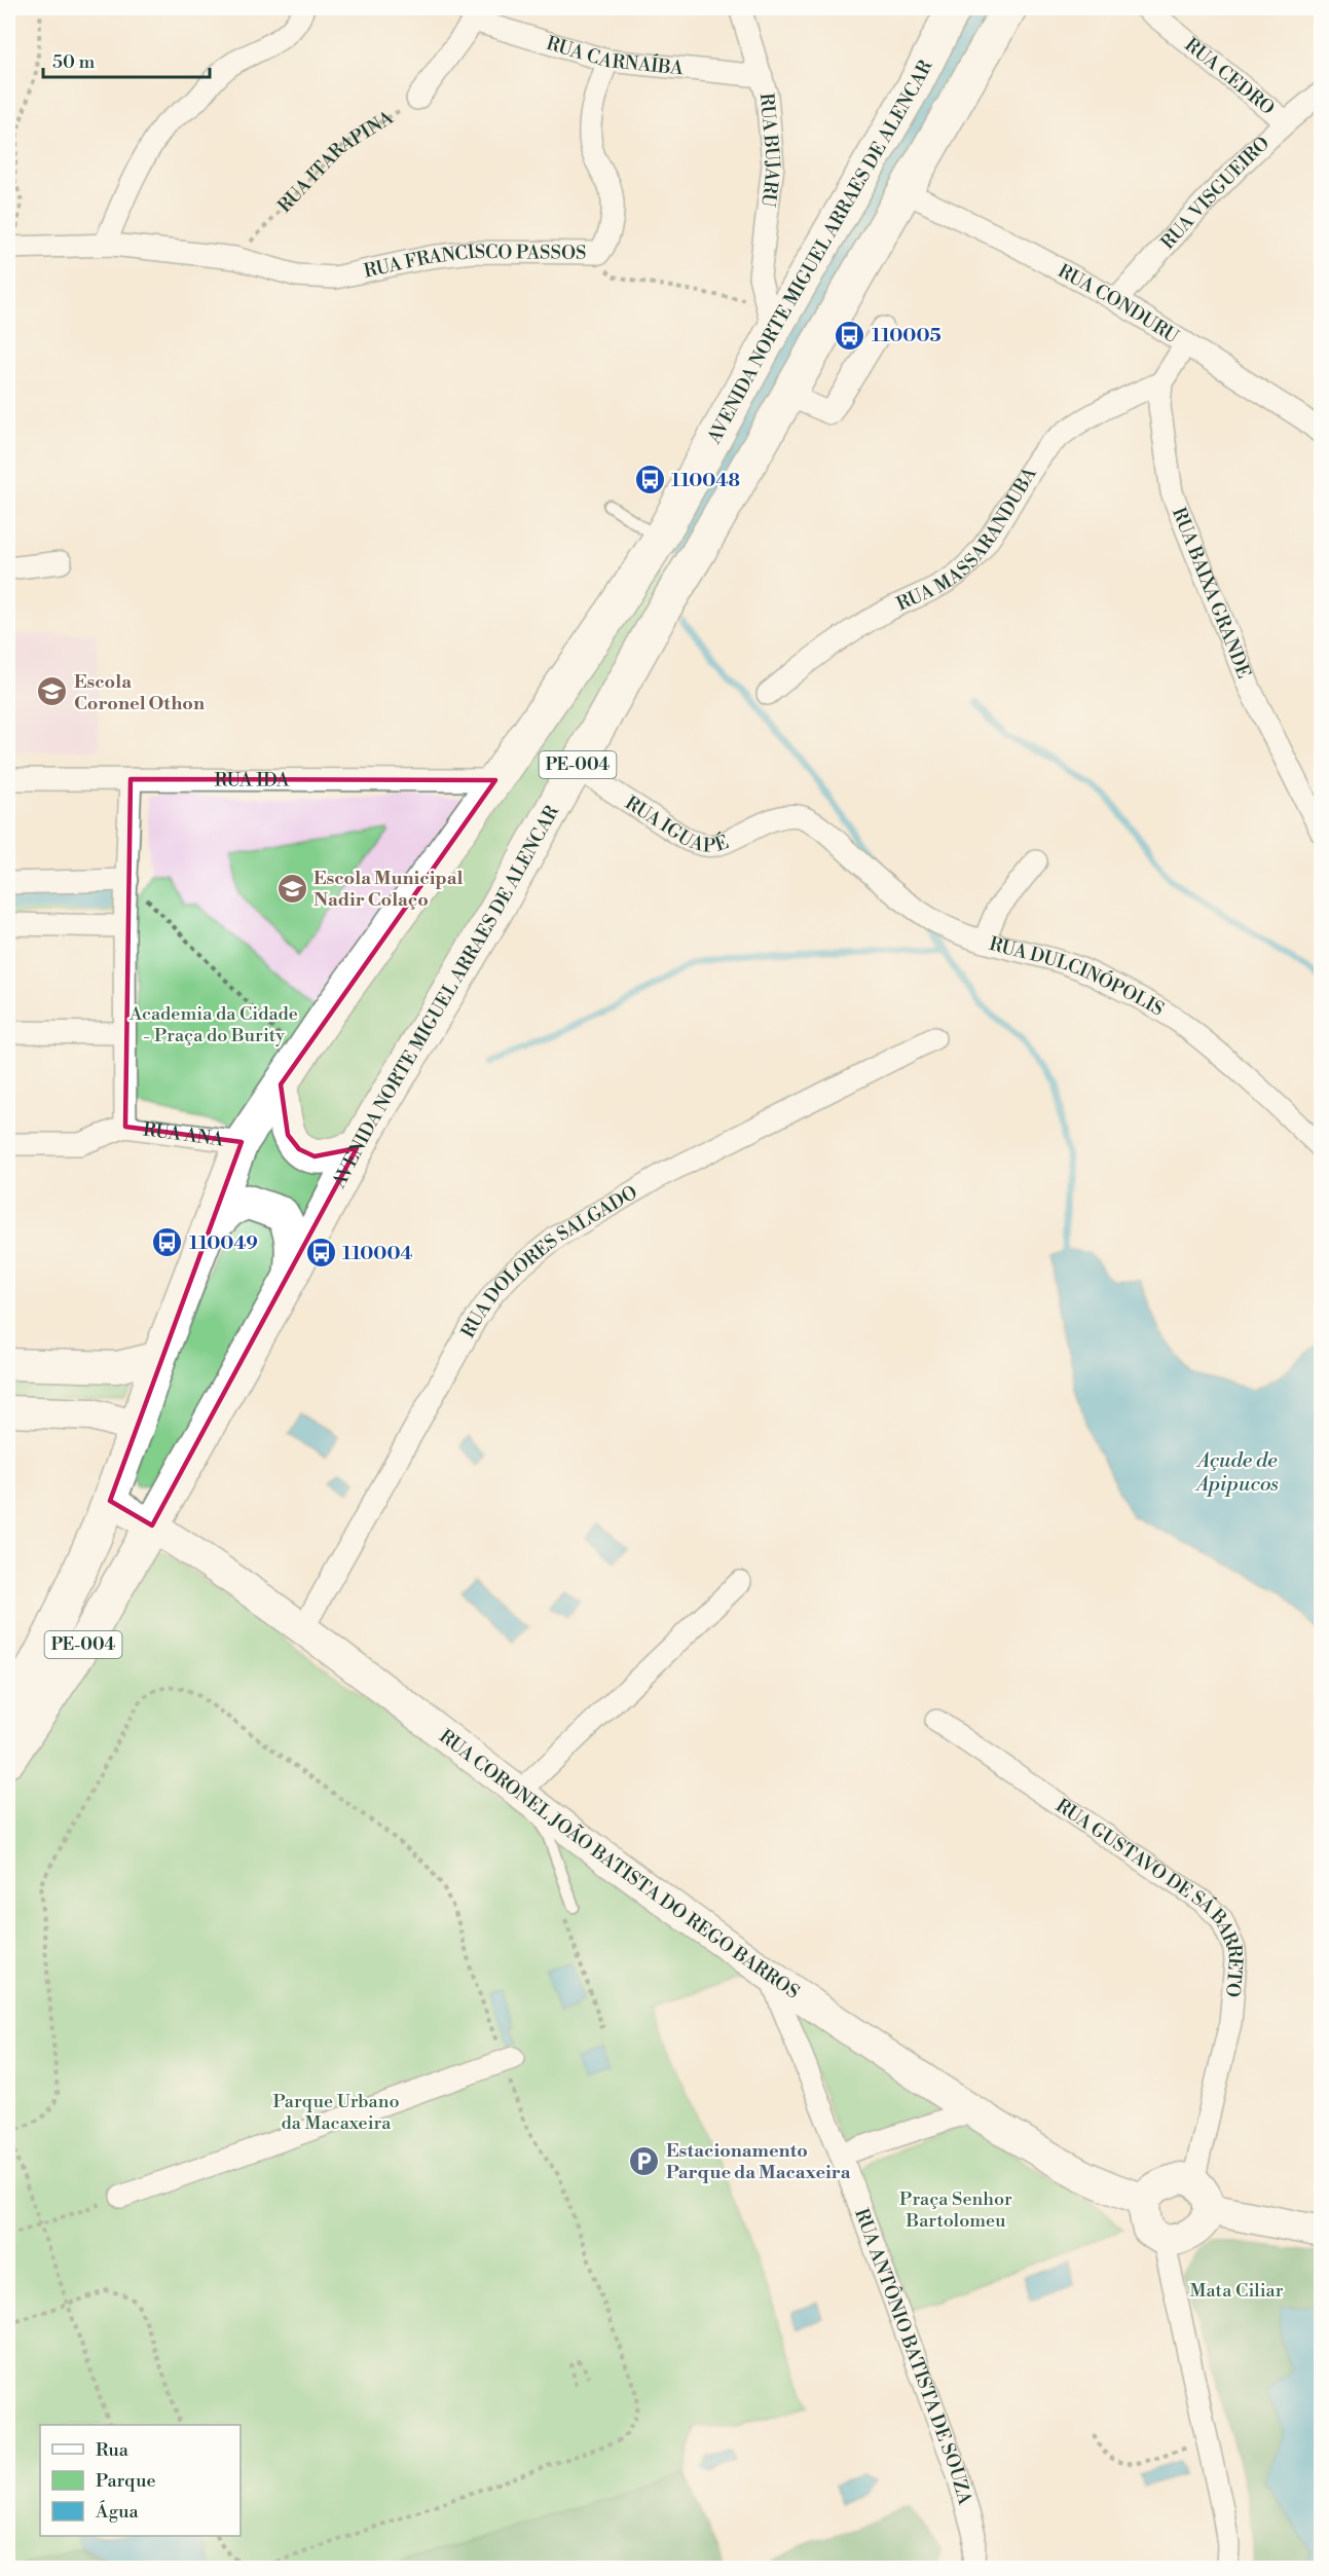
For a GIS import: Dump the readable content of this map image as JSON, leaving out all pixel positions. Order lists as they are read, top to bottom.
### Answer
{
  "streets": {
    "main road": ["AVENIDA NORTE MIGUEL ARRAES DE ALENCAR", "PE-004"],
    "street": [
      "RUA CARNAÍBA",
      "RUA CEDRO",
      "RUA BUJARU",
      "RUA VISGUEIRO",
      "RUA FRANCISCO PASSOS",
      "RUA CONDURU",
      "RUA MASSARANDUBA",
      "RUA BAIXA GRANDE",
      "RUA IDA",
      "RUA IGUAPÉ",
      "RUA DULCINÓPOLIS",
      "RUA ANA",
      "RUA DOLORES SALGADO",
      "RUA CORONEL JOÃO BATISTA DO REGO BARROS",
      "RUA GUSTAVO DE SÁ BARRETO",
      "RUA ANTÔNIO BATISTA DE SOUZA"
    ],
    "path": ["RUA ITARAPINA"]
  },
  "crossings": [
    ["RUA CARNAÍBA", "RUA BUJARU"],
    ["RUA CEDRO", "RUA VISGUEIRO"],
    ["RUA BUJARU", "AVENIDA NORTE MIGUEL ARRAES DE ALENCAR"],
    ["RUA ITARAPINA", "RUA FRANCISCO PASSOS"],
    ["RUA VISGUEIRO", "RUA CONDURU"],
    ["AVENIDA NORTE MIGUEL ARRAES DE ALENCAR", "RUA CONDURU"],
    ["AVENIDA NORTE MIGUEL ARRAES DE ALENCAR", "RUA IDA"],
    ["AVENIDA NORTE MIGUEL ARRAES DE ALENCAR", "RUA IGUAPÉ"],
    ["AVENIDA NORTE MIGUEL ARRAES DE ALENCAR", "RUA ANA"],
    ["AVENIDA NORTE MIGUEL ARRAES DE ALENCAR", "RUA CORONEL JOÃO BATISTA DO REGO BARROS"],
    ["RUA MASSARANDUBA", "RUA BAIXA GRANDE"],
    ["RUA IGUAPÉ", "RUA DULCINÓPOLIS"],
    ["RUA DOLORES SALGADO", "RUA CORONEL JOÃO BATISTA DO REGO BARROS"],
    ["RUA CORONEL JOÃO BATISTA DO REGO BARROS", "RUA GUSTAVO DE SÁ BARRETO"],
    ["RUA CORONEL JOÃO BATISTA DO REGO BARROS", "RUA ANTÔNIO BATISTA DE SOUZA"]
  ],
  "water": ["Açude de Apipucos"],
  "parks": [
    "Academia da Cidade - Praça do Burity",
    "Parque Urbano da Macaxeira",
    "Praça Senhor Bartolomeu",
    "Mata Ciliar"
  ],
  "places": {
    "bus stop": [
      "110005",
      "110048",
      "110049",
      "110004"
    ],
    "school or university": ["Escola Coronel Othon", "Escola Municipal Nadir Colaço"],
    "parking": ["Estacionamento Parque da Macaxeira"]
  },
  "legend": ["Rua", "Parque", "Água"],
  "scale_bar": "50 m"
}
